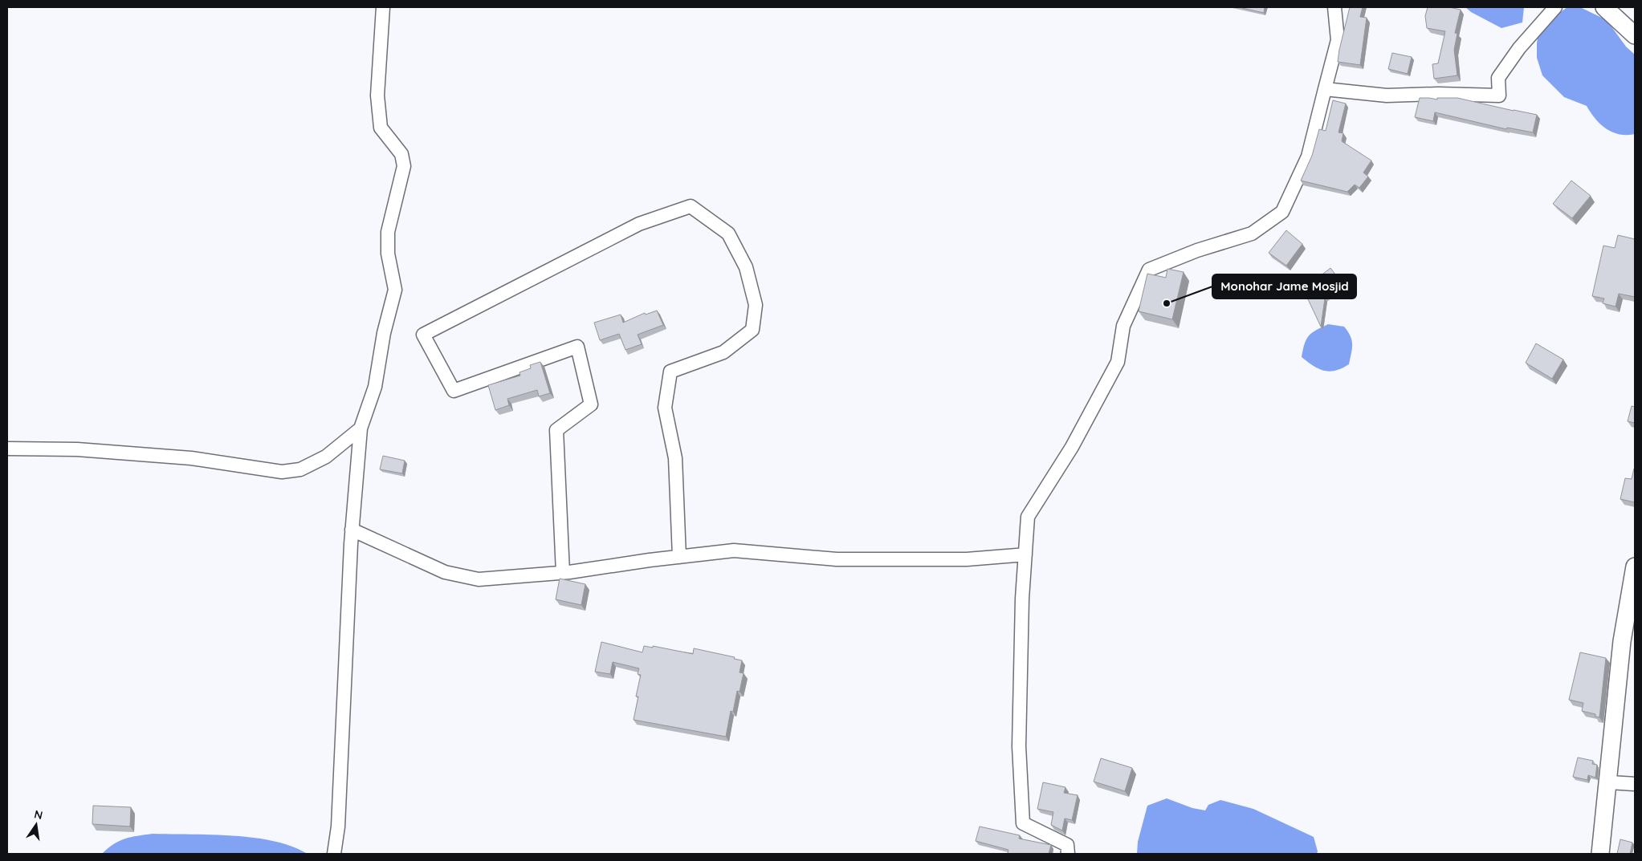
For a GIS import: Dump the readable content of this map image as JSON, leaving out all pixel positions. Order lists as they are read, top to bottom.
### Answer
{
  "places": ["Monohar Jame Mosjid"],
  "north": "top"
}
